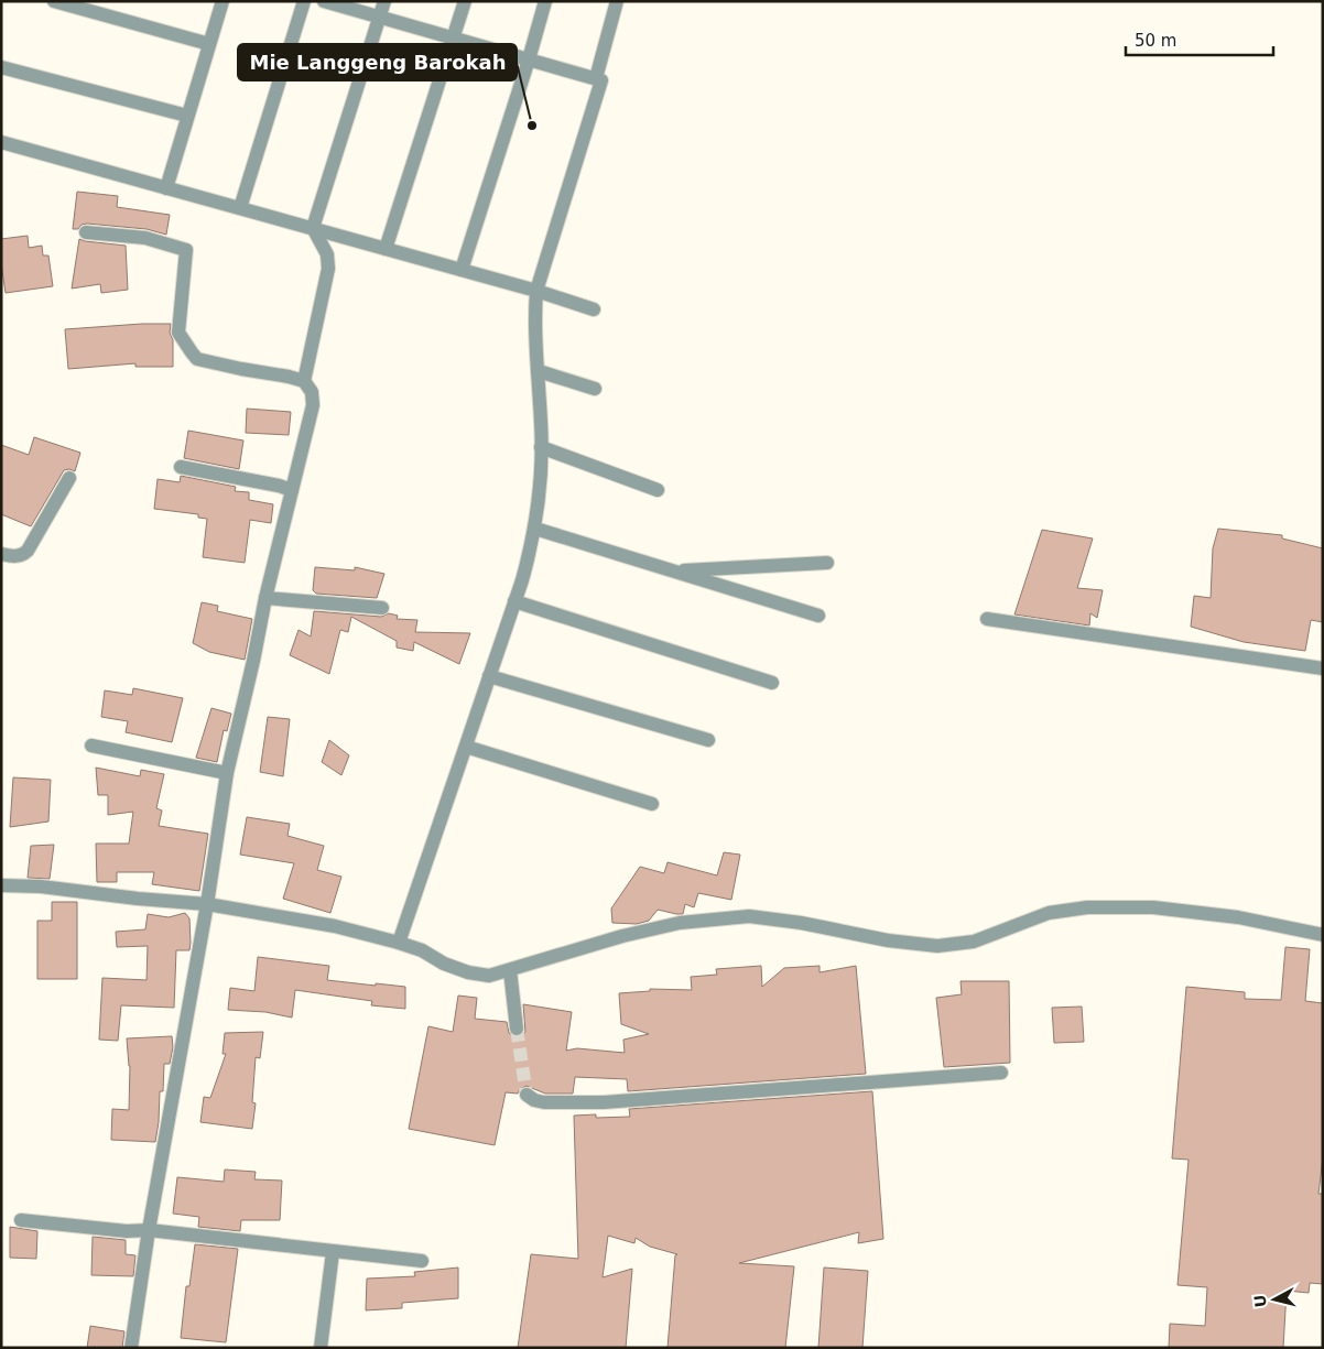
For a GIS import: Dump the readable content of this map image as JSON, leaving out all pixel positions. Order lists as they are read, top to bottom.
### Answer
{
  "places": ["Mie Langgeng Barokah"],
  "scale_bar": "50 m",
  "north": "left"
}
